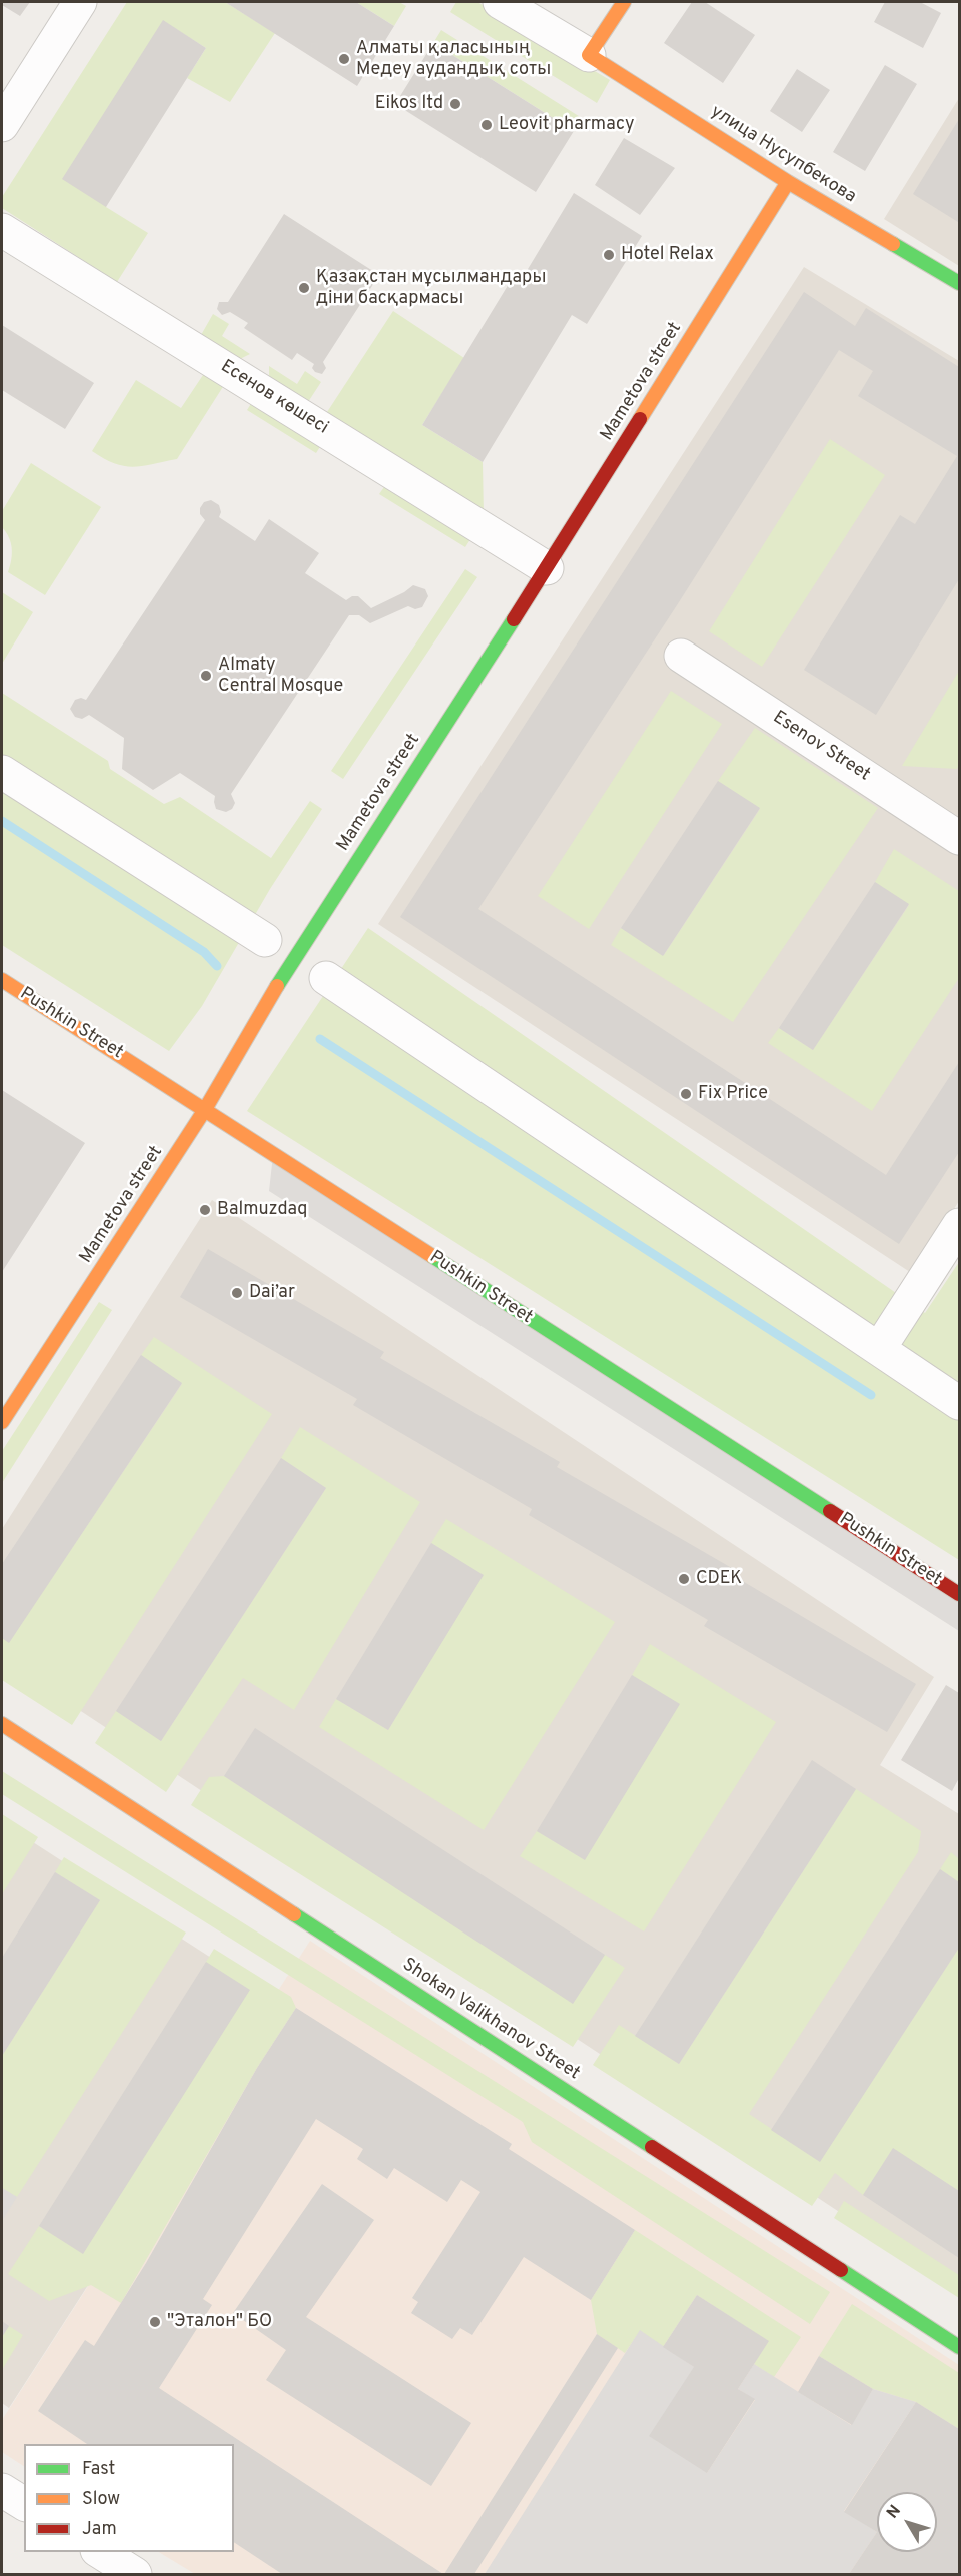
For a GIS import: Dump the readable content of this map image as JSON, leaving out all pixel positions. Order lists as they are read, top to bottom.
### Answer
{
  "streets": {
    "street": [
      "улица Нусупбекова",
      "Mametovа street",
      "Есенов көшесі",
      "Esenov Street",
      "Pushkin Street",
      "Shokan Valikhanov Street"
    ]
  },
  "crossings": [
    ["улица Нусупбекова", "Mametovа street"],
    ["Mametovа street", "Есенов көшесі"],
    ["Mametovа street", "Pushkin Street"]
  ],
  "places": [
    "Алматы қаласының Медеу аудандық соты",
    "Eikos ltd",
    "Leovit pharmacy",
    "Hotel Relax",
    "Қазақстан мұсылмандары діни басқармасы",
    "Almaty Central Mosque",
    "Fix Price",
    "Balmuzdaq",
    "Dai’ar",
    "CDEK",
    "\"Эталон\" БО"
  ],
  "legend": ["Fast", "Slow", "Jam"],
  "north": "top left"
}
